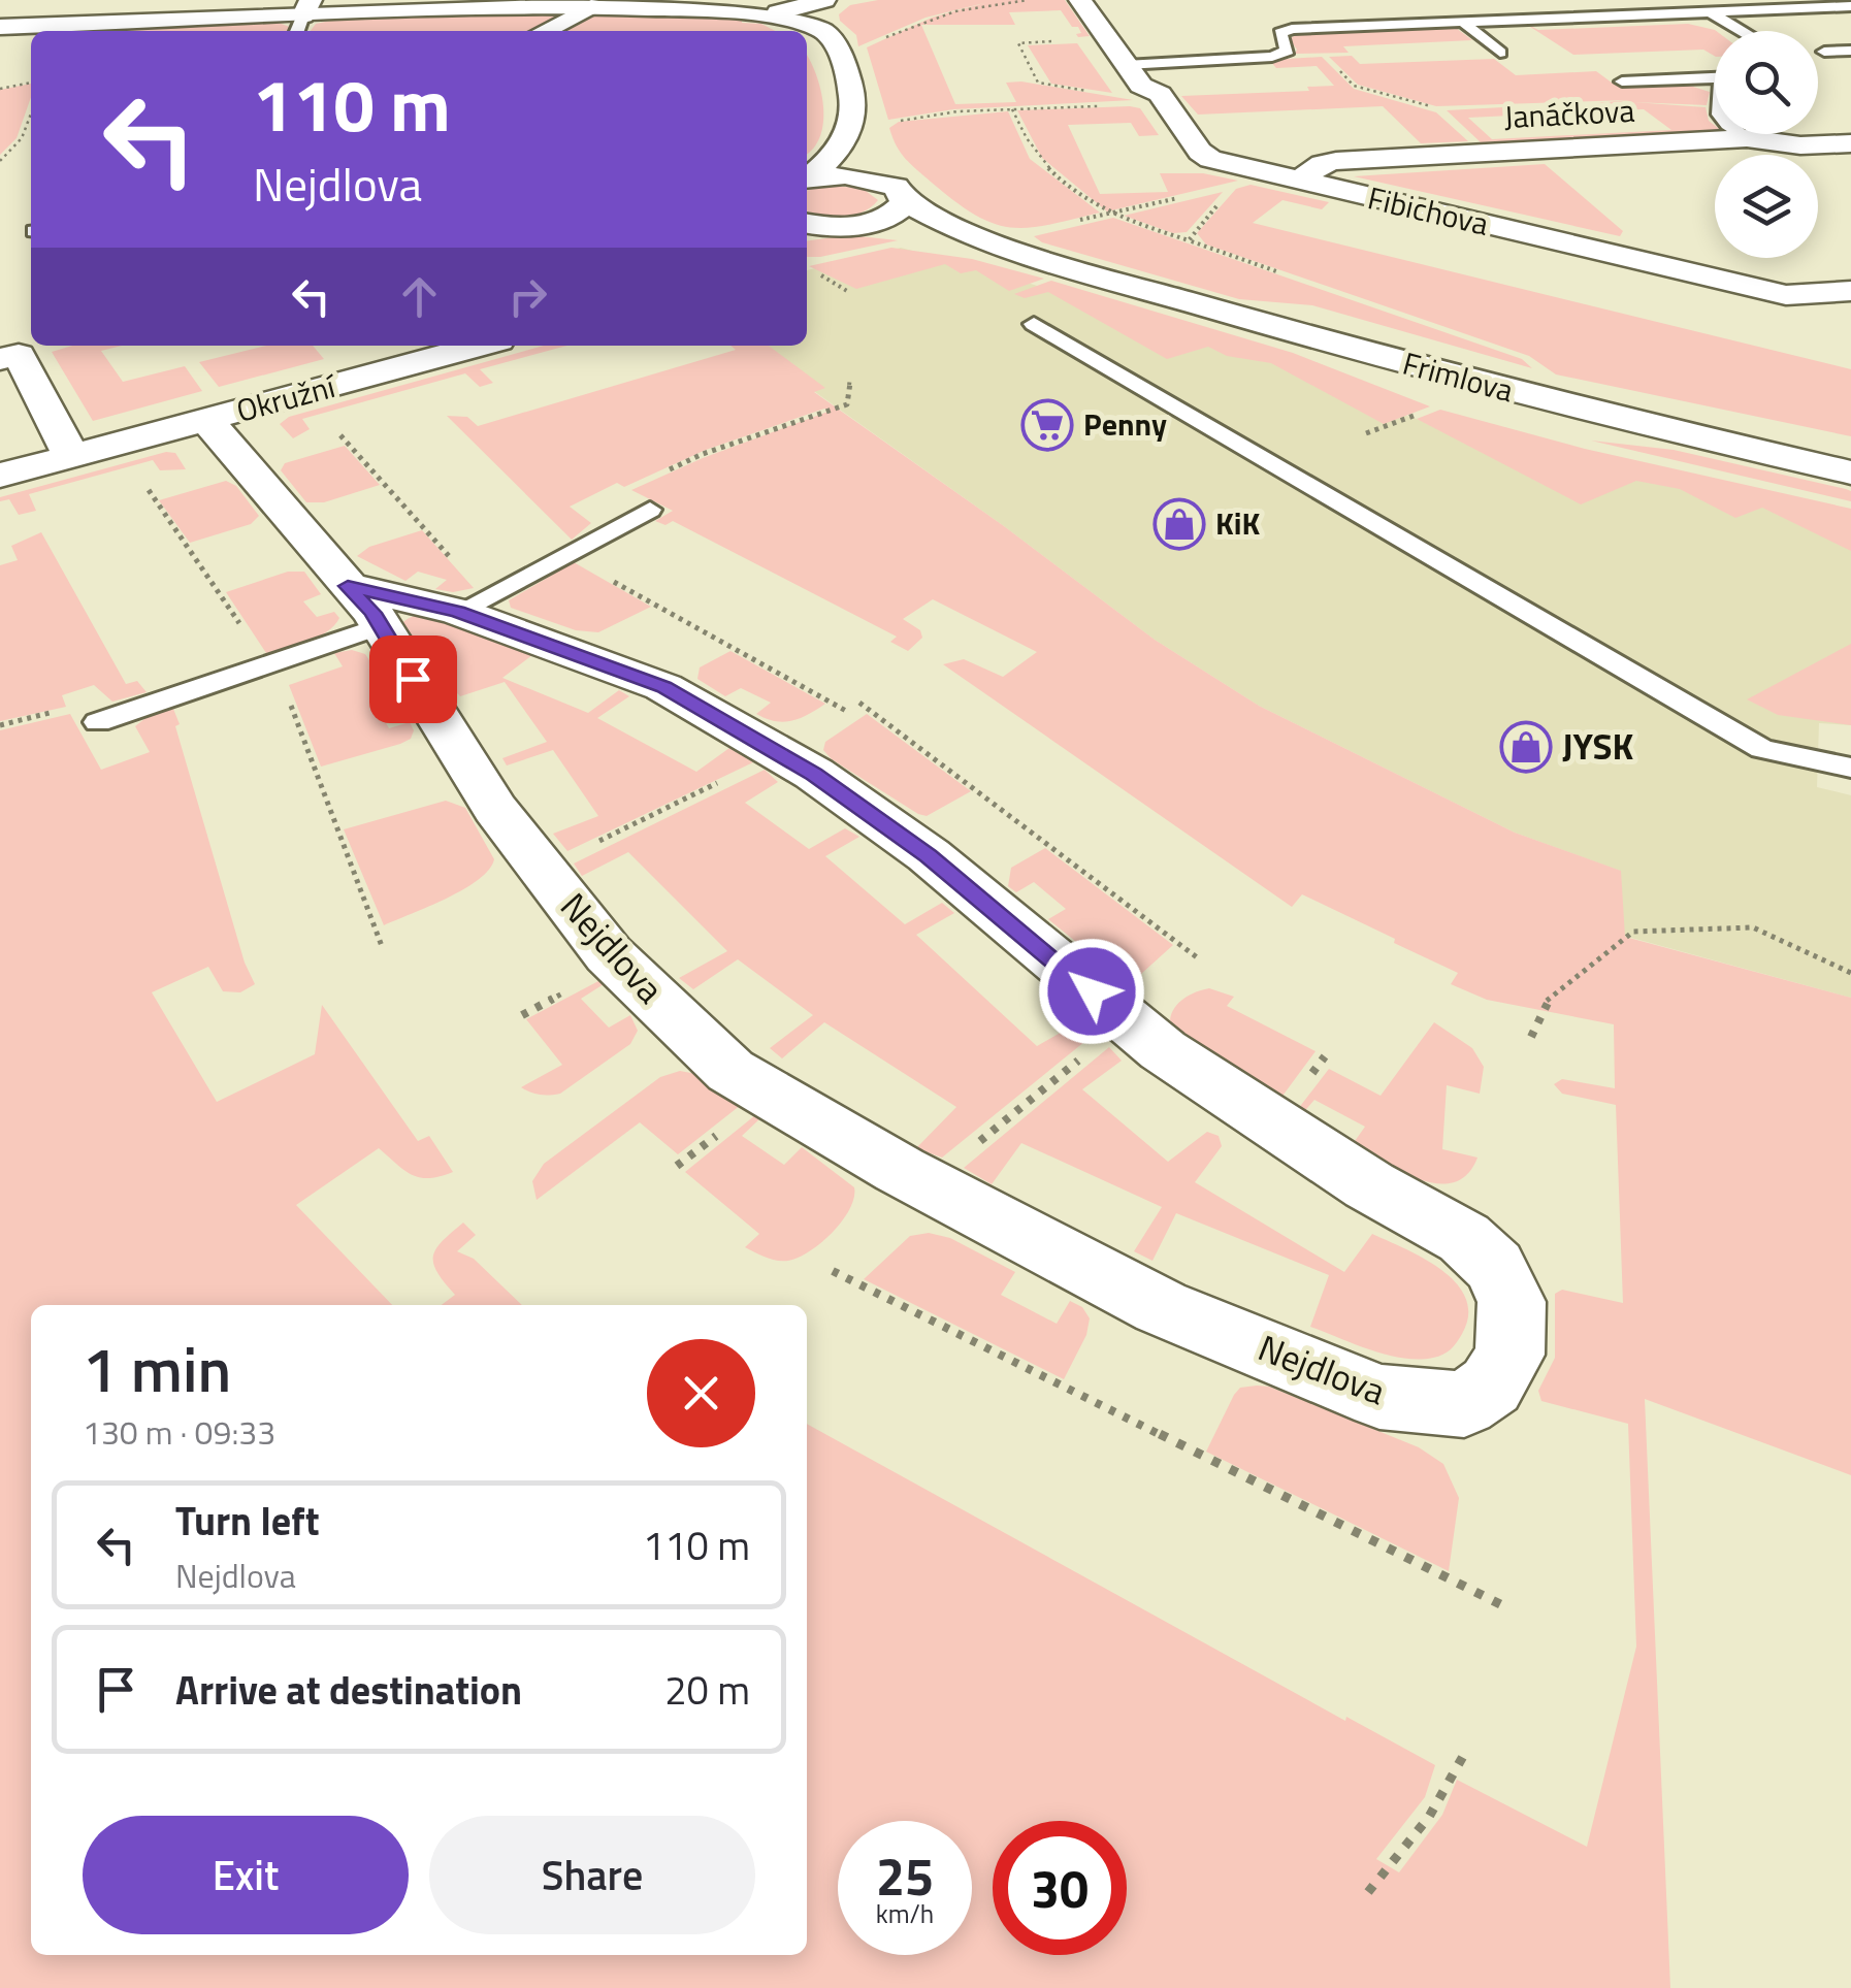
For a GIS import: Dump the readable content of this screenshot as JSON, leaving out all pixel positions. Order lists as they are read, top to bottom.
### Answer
{
  "streets": {
    "street": [
      "Janáčkova",
      "Fibichova",
      "Frimlova",
      "Okružní",
      "Nejdlova"
    ]
  },
  "crossings": [
    ["Janáčkova", "Fibichova"],
    ["Okružní", "Nejdlova"]
  ],
  "places": {
    "supermarket": ["Penny"],
    "shop": ["KiK", "JYSK"]
  },
  "page": {
    "turn": ["110 m", "Nejdlova"],
    "heading": ["1 min", "130 m · 09:33"],
    "list": [
      {
        "name": "Turn left",
        "note": "Nejdlova",
        "value": "110 m"
      },
      {
        "name": "Arrive at destination",
        "value": "20 m"
      }
    ],
    "buttons": ["Exit", "Share"],
    "speed": "25 km/h",
    "limit": "30"
  }
}
